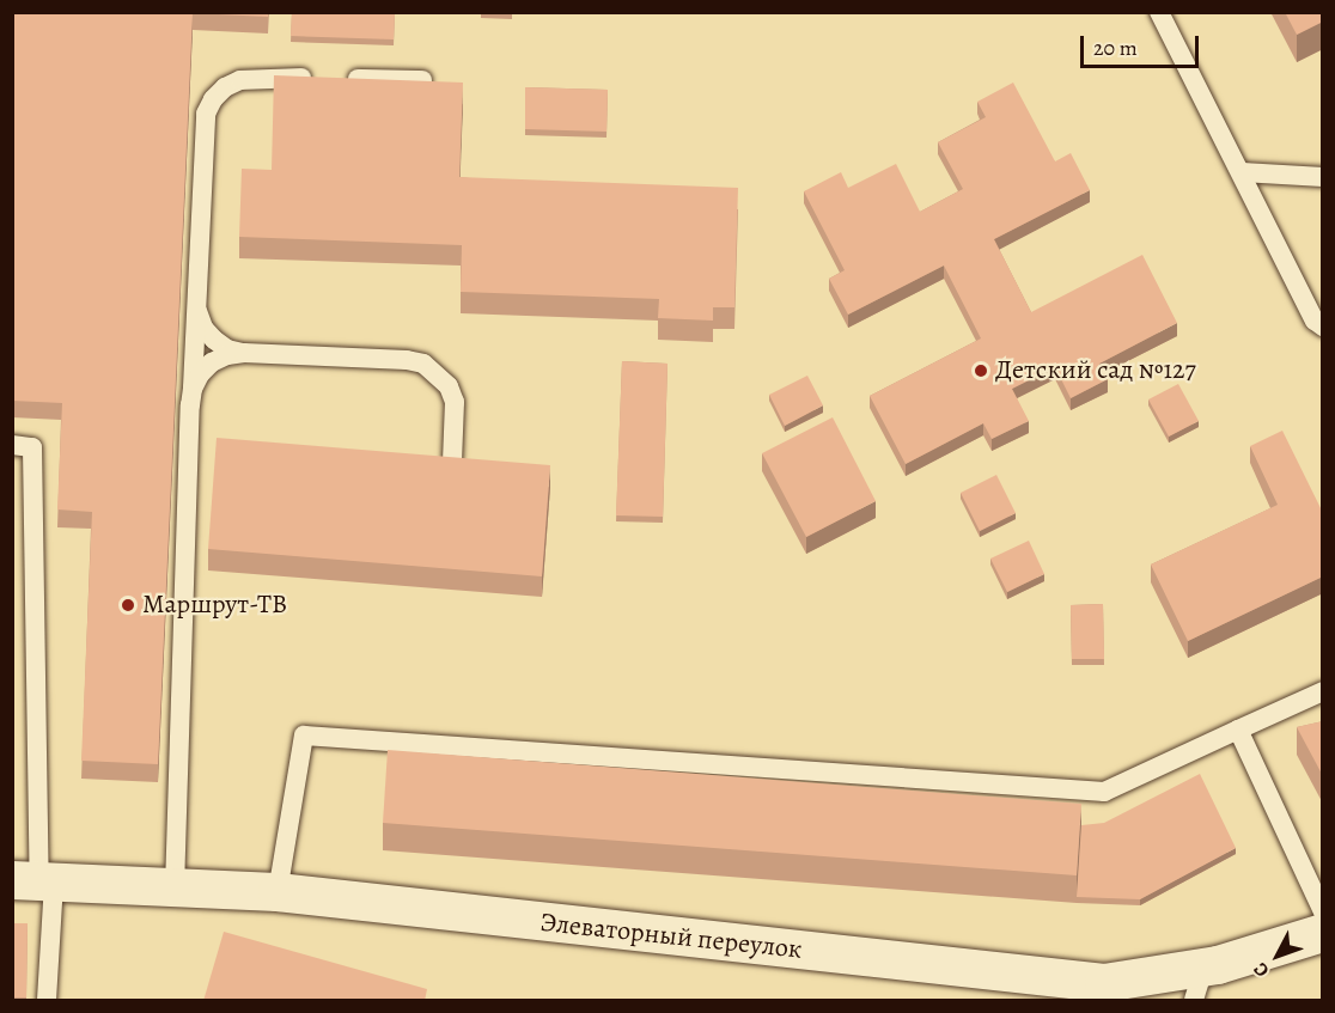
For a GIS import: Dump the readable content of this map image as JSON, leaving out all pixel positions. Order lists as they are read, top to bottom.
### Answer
{
  "streets": {
    "street": ["Элеваторный переулок"]
  },
  "places": ["Детский сад №127", "Маршрут-ТВ"],
  "scale_bar": "20 m",
  "north": "bottom left"
}
